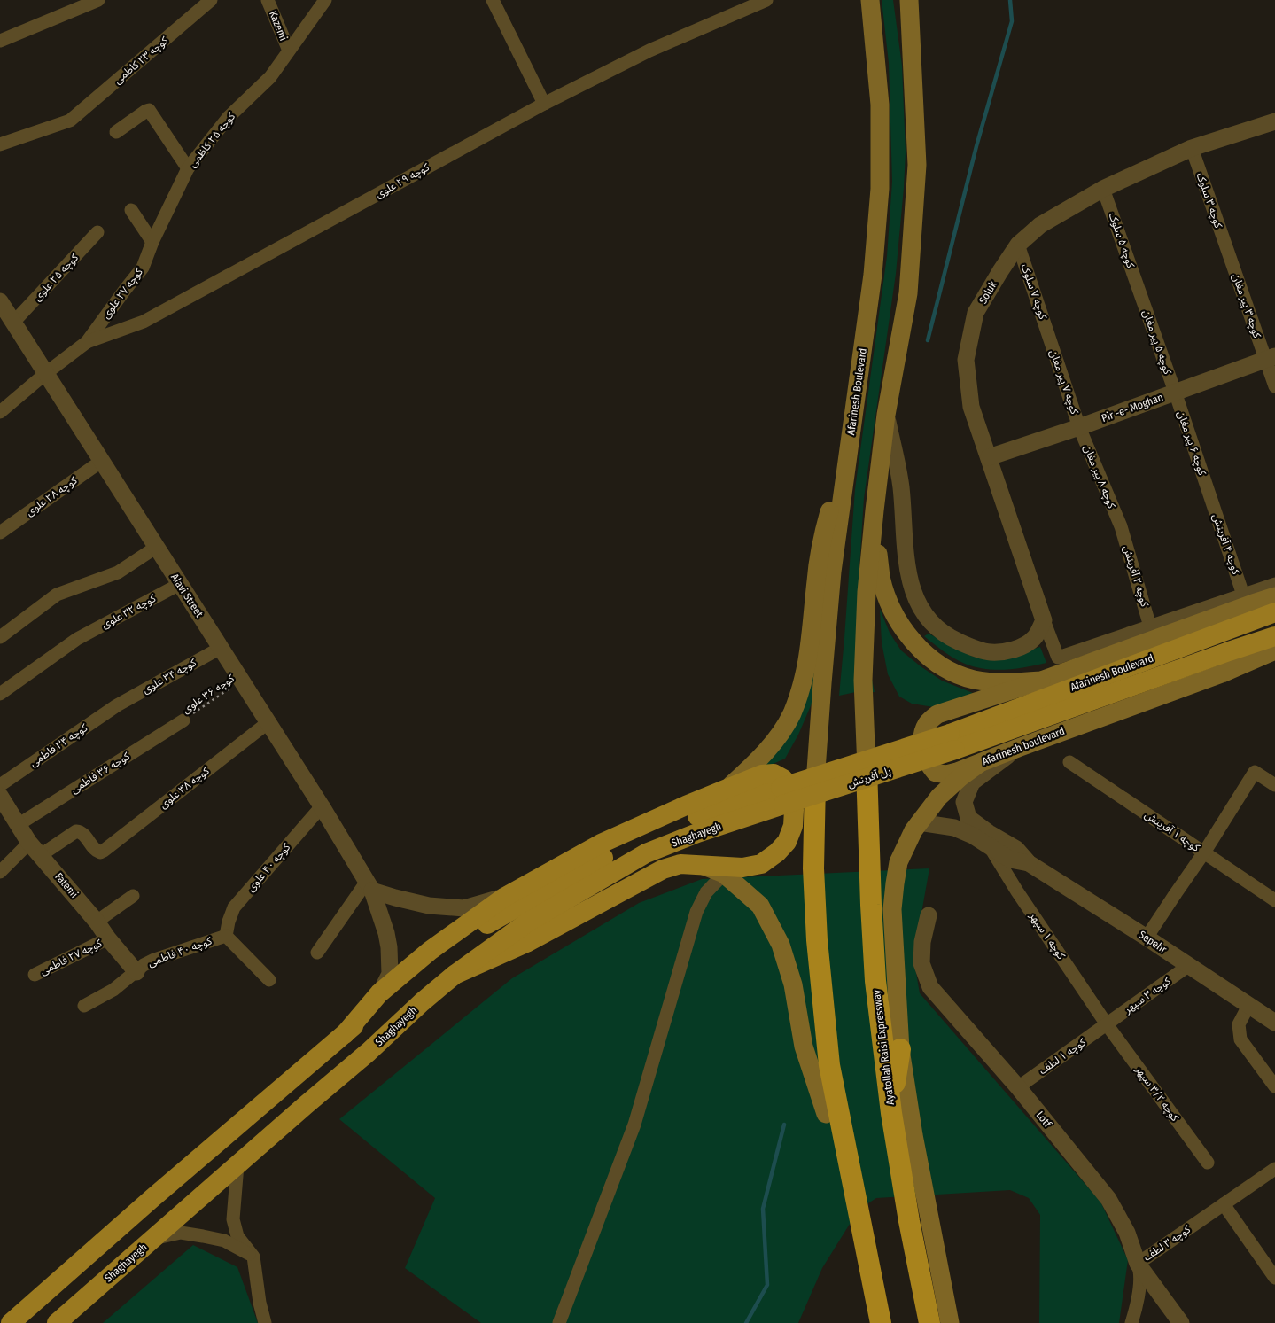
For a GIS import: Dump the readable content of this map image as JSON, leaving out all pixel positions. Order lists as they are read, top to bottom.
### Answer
{
  "streets": {
    "highway": ["Ayatollah Raisi Expressway"],
    "main road": [
      "Afarinesh Boulevard",
      "Afarinesh boulevard",
      "پل آفرینش",
      "Shaghayegh"
    ],
    "street": [
      "Kazemi",
      "کوچه ۲۳ کاظمی",
      "کوچه ۲۵ کاظمی",
      "کوچه ۲۹ علوی",
      "کوچه ۳ سلوک",
      "کوچه ۵ سلوک",
      "کوچه ۲۵ علوی",
      "کوچه ۷ سلوک",
      "Soluk",
      "کوچه ۲۷ علوی",
      "کوچه ۳ پیر مغان",
      "کوچه ۵ پیر مغان",
      "کوچه ۷ پیر مغان",
      "Pir -e- Moghan",
      "کوچه ۶ پیر مغان",
      "کوچه ۸ پیر مغان",
      "کوچه ۲۸ علوی",
      "کوچه ۴ آفرینش",
      "کوچه ۲ آفرینش",
      "Alavi Street",
      "کوچه ۳۲ علوی",
      "کوچه ۳۴ علوی",
      "کوچه ۳۴ فاطمی",
      "کوچه ۳۶ فاطمی",
      "کوچه ۳۸ علوی",
      "کوچه ۱ آفرینش",
      "کوچه ۴۰ علوی",
      "Fatemi",
      "کوچه ۱ سپهر",
      "Sepehr",
      "کوچه ۴۰ فاطمی",
      "کوچه ۲۷ فاطمی",
      "کوچه ۳ سپهر",
      "کوچه ۱ لطف",
      "کوچه ۳/۲ سپهر",
      "Lotf",
      "کوچه ۳ لطف"
    ],
    "path": ["کوچه ۳۶ علوی"]
  },
  "crossings": [
    ["Kazemi", "کوچه ۲۵ کاظمی"],
    ["کوچه ۲۵ کاظمی", "کوچه ۲۷ علوی"],
    ["کوچه ۲۹ علوی", "کوچه ۲۷ علوی"],
    ["کوچه ۲۹ علوی", "Alavi Street"],
    ["کوچه ۳ سلوک", "Soluk"],
    ["کوچه ۳ سلوک", "کوچه ۳ پیر مغان"],
    ["کوچه ۵ سلوک", "Soluk"],
    ["کوچه ۵ سلوک", "کوچه ۵ پیر مغان"],
    ["کوچه ۲۵ علوی", "Alavi Street"],
    ["کوچه ۷ سلوک", "Soluk"],
    ["کوچه ۷ سلوک", "کوچه ۷ پیر مغان"],
    ["Soluk", "Pir -e- Moghan"],
    ["کوچه ۳ پیر مغان", "Pir -e- Moghan"],
    ["کوچه ۵ پیر مغان", "Pir -e- Moghan"],
    ["کوچه ۵ پیر مغان", "کوچه ۶ پیر مغان"],
    ["کوچه ۷ پیر مغان", "Pir -e- Moghan"],
    ["کوچه ۷ پیر مغان", "کوچه ۸ پیر مغان"],
    ["Afarinesh Boulevard", "Afarinesh boulevard"],
    ["Afarinesh Boulevard", "پل آفرینش"],
    ["Pir -e- Moghan", "کوچه ۶ پیر مغان"],
    ["Pir -e- Moghan", "کوچه ۸ پیر مغان"],
    ["کوچه ۶ پیر مغان", "کوچه ۴ آفرینش"],
    ["کوچه ۸ پیر مغان", "کوچه ۲ آفرینش"],
    ["کوچه ۲۸ علوی", "Alavi Street"],
    ["Alavi Street", "کوچه ۳۲ علوی"],
    ["Alavi Street", "کوچه ۳۴ علوی"],
    ["Alavi Street", "کوچه ۳۶ علوی"],
    ["Alavi Street", "کوچه ۳۸ علوی"],
    ["Alavi Street", "Shaghayegh"],
    ["Alavi Street", "کوچه ۴۰ علوی"],
    ["کوچه ۳۴ علوی", "کوچه ۳۴ فاطمی"],
    ["کوچه ۳۶ علوی", "کوچه ۳۶ فاطمی"],
    ["Afarinesh boulevard", "Sepehr"],
    ["کوچه ۳۶ فاطمی", "Fatemi"],
    ["پل آفرینش", "Shaghayegh"],
    ["کوچه ۳۸ علوی", "Fatemi"],
    ["کوچه ۴۰ علوی", "کوچه ۴۰ فاطمی"],
    ["Fatemi", "کوچه ۴۰ فاطمی"],
    ["Fatemi", "کوچه ۲۷ فاطمی"],
    ["کوچه ۱ سپهر", "Sepehr"],
    ["کوچه ۱ سپهر", "کوچه ۳ سپهر"],
    ["کوچه ۱ سپهر", "کوچه ۱ لطف"],
    ["کوچه ۱ سپهر", "کوچه ۳/۲ سپهر"],
    ["Sepehr", "کوچه ۳ سپهر"],
    ["کوچه ۳ سپهر", "کوچه ۱ لطف"],
    ["کوچه ۳ سپهر", "کوچه ۳/۲ سپهر"],
    ["کوچه ۱ لطف", "کوچه ۳/۲ سپهر"],
    ["کوچه ۱ لطف", "Lotf"],
    ["Lotf", "کوچه ۳ لطف"]
  ]
}
